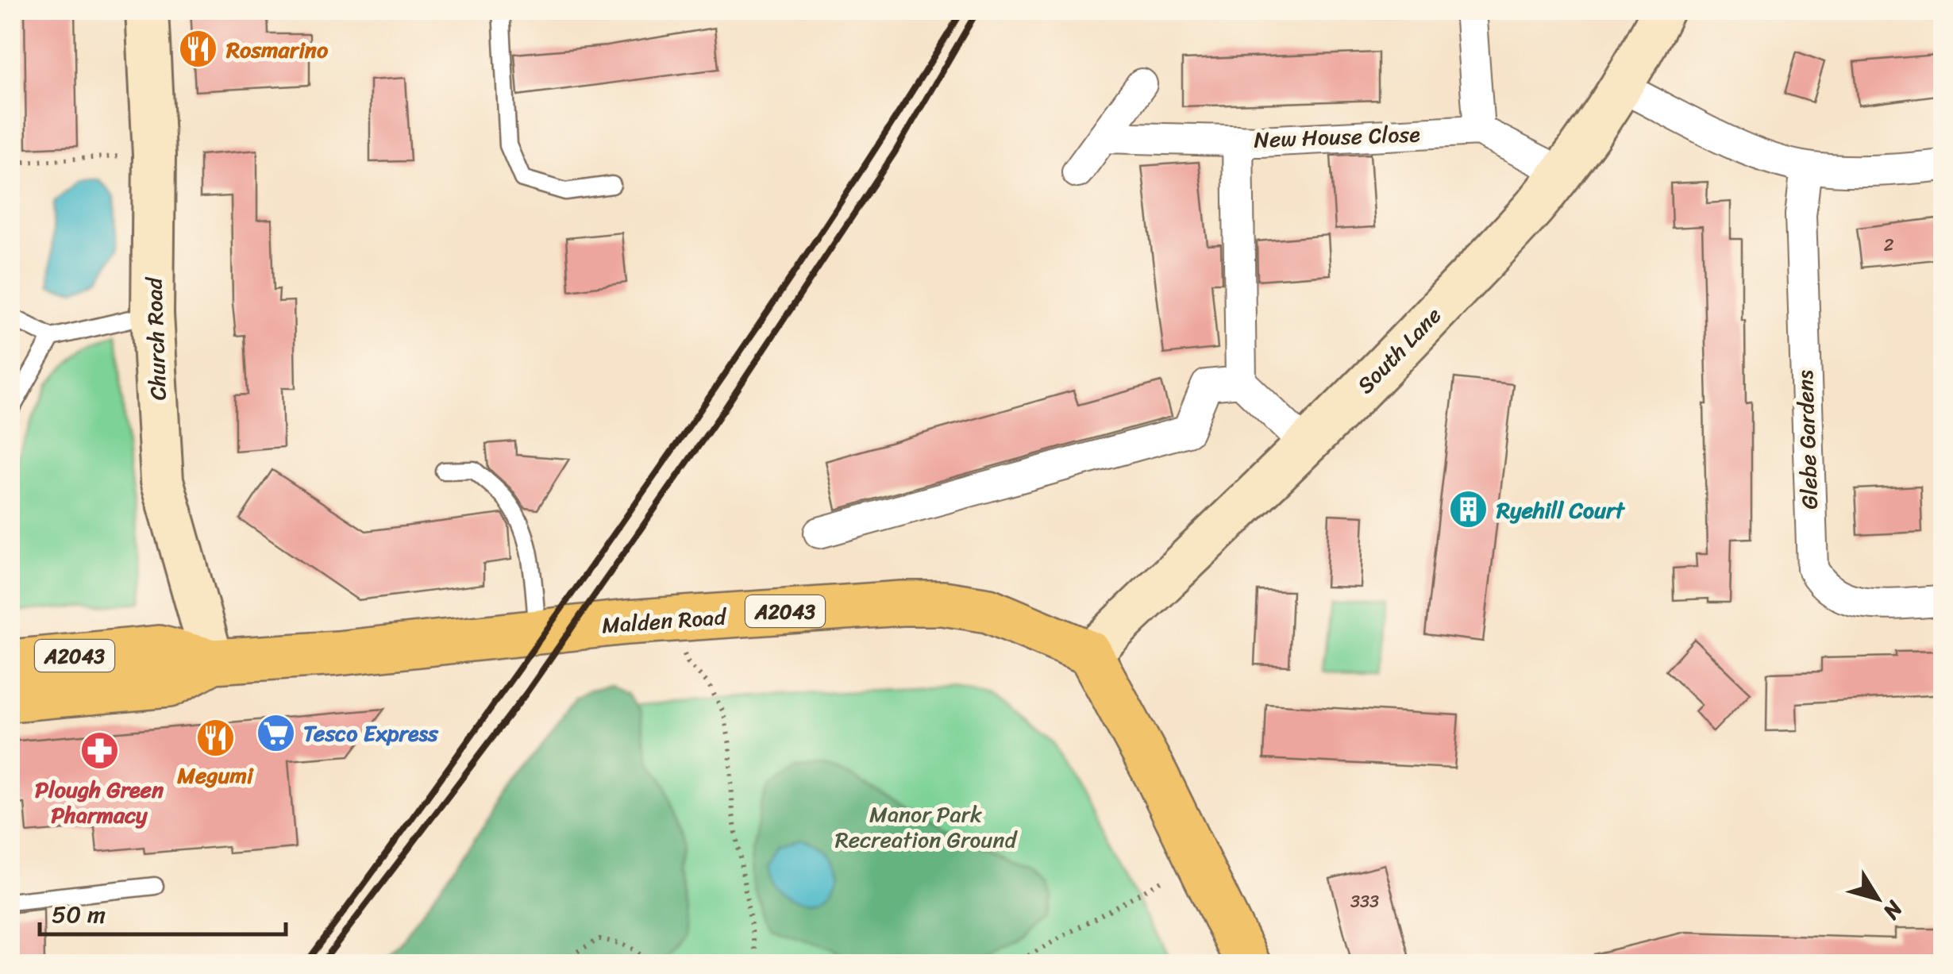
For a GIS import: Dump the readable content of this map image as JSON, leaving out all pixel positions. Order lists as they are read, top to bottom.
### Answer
{
  "streets": {
    "main road": ["A2043", "Malden Road"],
    "street": [
      "New House Close",
      "Church Road",
      "South Lane",
      "Glebe Gardens"
    ]
  },
  "crossings": [
    ["New House Close", "South Lane"],
    ["Church Road", "Malden Road"],
    ["South Lane", "Malden Road"]
  ],
  "parks": ["Manor Park Recreation Ground"],
  "places": {
    "restaurant": ["Rosmarino", "Megumi"],
    "building": ["Ryehill Court"],
    "supermarket": ["Tesco Express"],
    "pharmacy": ["Plough Green Pharmacy"]
  },
  "house_numbers": ["2", "333"],
  "scale_bar": "50 m",
  "north": "bottom right"
}
